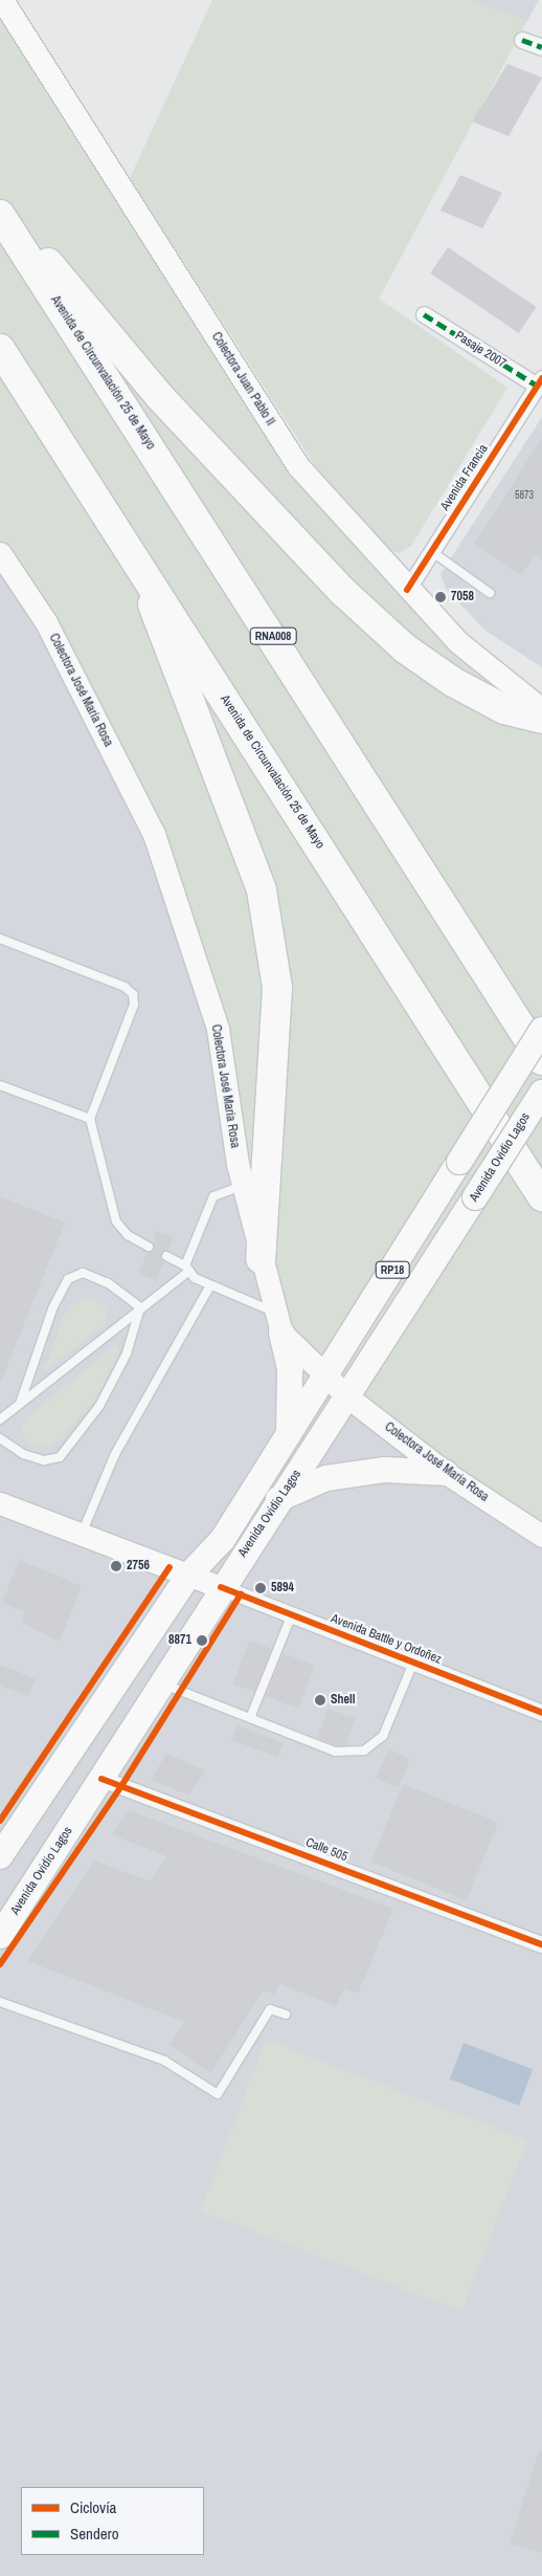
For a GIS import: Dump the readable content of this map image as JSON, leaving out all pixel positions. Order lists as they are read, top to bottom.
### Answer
{
  "streets": {
    "highway": ["Avenida de Circunvalación 25 de Mayo", "RNA008"],
    "main road": [
      "Colectora Juan Pablo II",
      "Colectora José María Rosa",
      "Avenida Ovidio Lagos",
      "RP18",
      "Avenida Battle y Ordoñez"
    ],
    "street": ["Pasaje 2007", "Avenida Francia", "Calle 505"]
  },
  "crossings": [
    ["Pasaje 2007", "Avenida Francia"],
    ["Colectora Juan Pablo II", "Avenida Francia"],
    ["Colectora José María Rosa", "Avenida Ovidio Lagos"],
    ["Colectora José María Rosa", "RP18"],
    ["Avenida Ovidio Lagos", "RP18"],
    ["Avenida Ovidio Lagos", "Avenida Battle y Ordoñez"],
    ["Avenida Ovidio Lagos", "Calle 505"]
  ],
  "places": [
    "7058",
    "2756",
    "5894",
    "8871",
    "Shell"
  ],
  "house_numbers": ["5873"],
  "legend": ["Ciclovía", "Sendero"]
}
